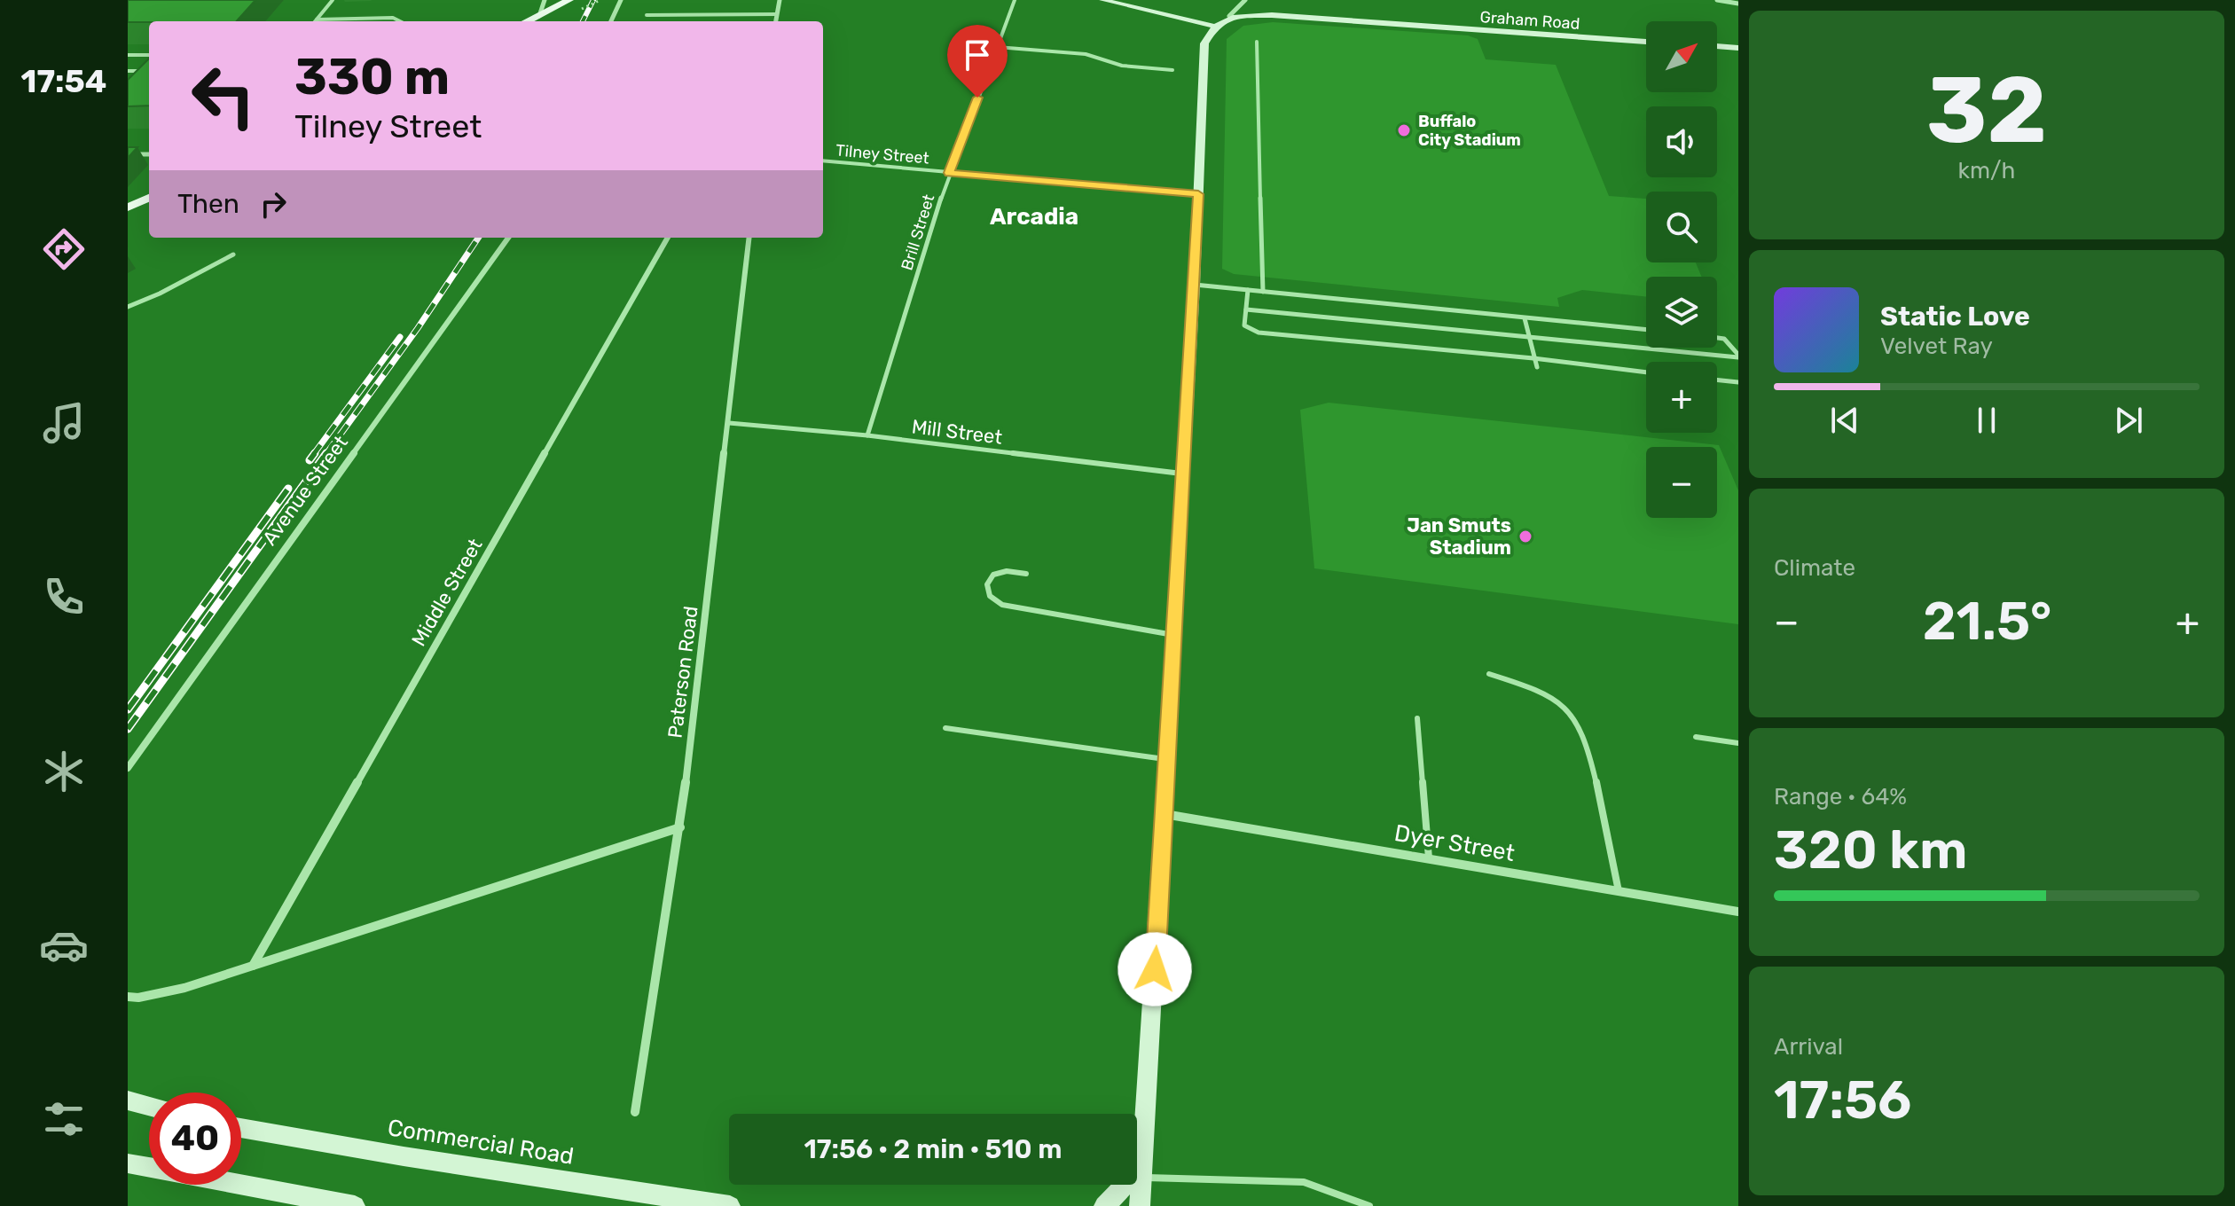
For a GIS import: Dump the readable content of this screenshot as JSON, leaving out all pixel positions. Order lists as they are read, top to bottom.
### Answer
{
  "streets": {
    "street": [
      "Graham Road",
      "Avenue Street",
      "Middle Street",
      "Paterson Road",
      "Dyer Street",
      "Commercial Road"
    ],
    "lane": ["Tilney Street", "Brill Street", "Mill Street"]
  },
  "crossings": [
    ["Tilney Street", "Brill Street"],
    ["Brill Street", "Mill Street"],
    ["Mill Street", "Paterson Road"]
  ],
  "districts": ["Arcadia"],
  "places": ["Buffalo City Stadium", "Jan Smuts Stadium"],
  "north": "top right",
  "page": {
    "tabs": "17:54",
    "tile": [
      ["32", "km/h"],
      "Climate",
      ["Range · 64%", "320 km"],
      ["Arrival", "17:56"]
    ],
    "map_buttons": ["+", "−"],
    "turn": ["330 m", "Tilney Street"],
    "then": "Then",
    "song": ["Static Love", "Velvet Ray"],
    "heat": ["−", "21.5°", "+"],
    "limit": "40",
    "trip": "17:56 · 2 min · 510 m"
  }
}
